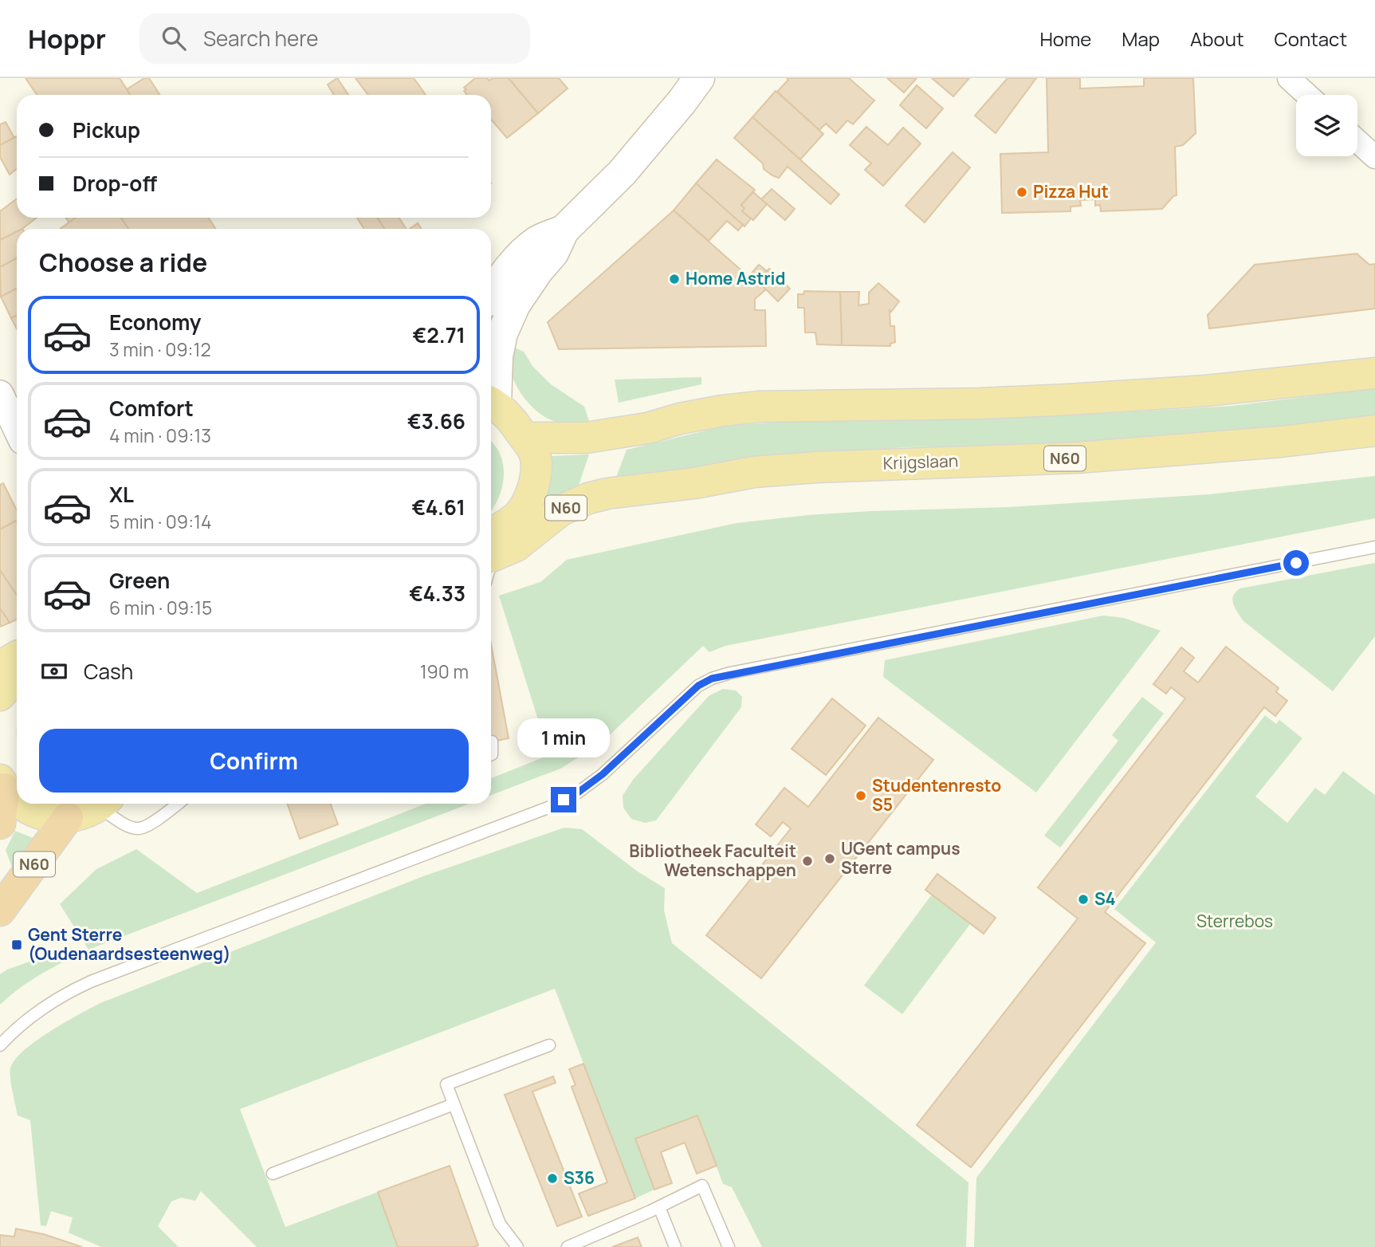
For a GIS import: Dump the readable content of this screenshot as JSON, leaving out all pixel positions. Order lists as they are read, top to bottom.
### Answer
{
  "streets": {
    "highway": ["N60"],
    "main road": ["Krijgslaan"]
  },
  "parks": ["Sterrebos"],
  "places": {
    "other": [
      "Pizza Hut",
      "Home Astrid",
      "Studentenresto S5",
      "UGent campus Sterre",
      "Bibliotheek Faculteit Wetenschappen",
      "S4",
      "S36"
    ],
    "transit": ["Gent Sterre (Oudenaardsesteenweg)"]
  },
  "page": {
    "header": "Hoppr",
    "search": "Search here",
    "nav": [
      "Home",
      "Map",
      "About",
      "Contact"
    ],
    "banner": ["Pickup", "Drop-off"],
    "heading": "Choose a ride",
    "list": [
      {
        "name": "Economy",
        "note": "3 min · 09:12",
        "value": "€2.71"
      },
      {
        "name": "Comfort",
        "note": "4 min · 09:13",
        "value": "€3.66"
      },
      {
        "name": "XL",
        "note": "5 min · 09:14",
        "value": "€4.61"
      },
      {
        "name": "Green",
        "note": "6 min · 09:15",
        "value": "€4.33"
      }
    ],
    "pay": ["Cash", "190 m"],
    "buttons": "Confirm",
    "bubble": "1 min"
  }
}
